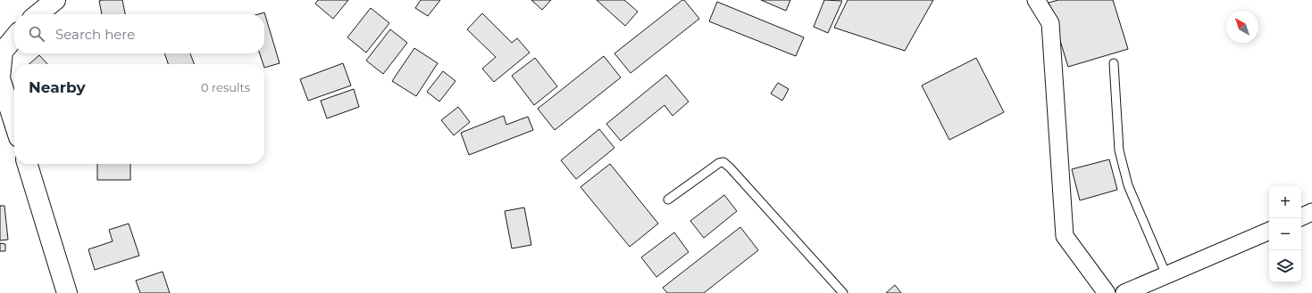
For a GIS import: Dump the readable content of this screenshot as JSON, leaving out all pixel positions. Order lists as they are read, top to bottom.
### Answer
{
  "north": "top left",
  "page": {
    "search": "Search here",
    "heading": ["Nearby", "0 results"],
    "map_buttons": ["+", "−"]
  }
}
